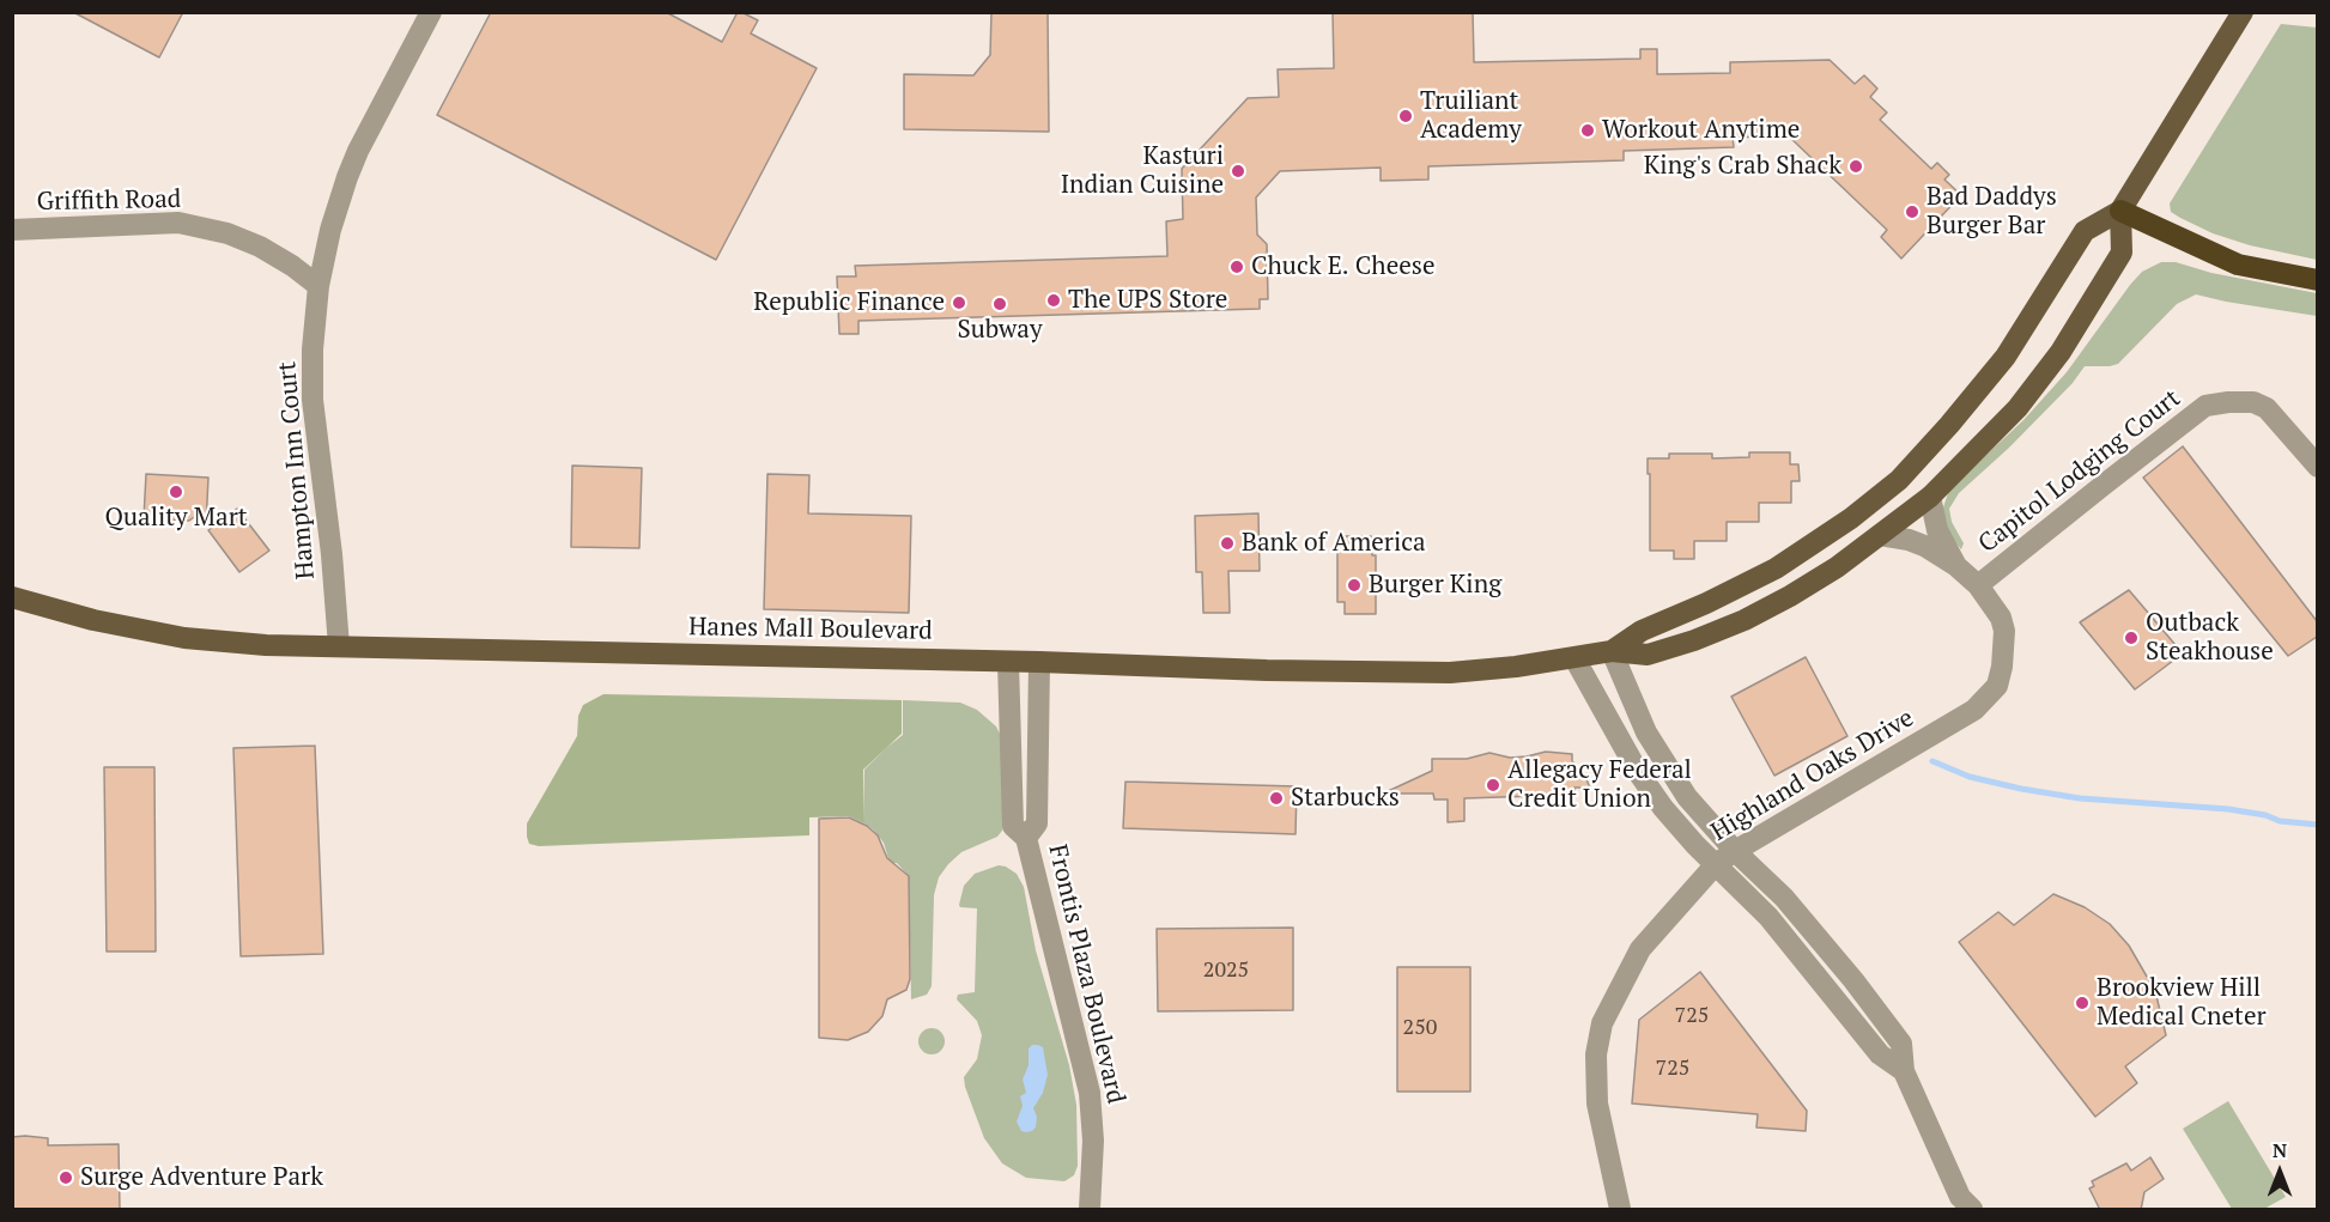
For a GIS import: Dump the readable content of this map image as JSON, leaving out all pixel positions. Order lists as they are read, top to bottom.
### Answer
{
  "streets": {
    "main road": ["Hanes Mall Boulevard"],
    "street": [
      "Griffith Road",
      "Hampton Inn Court",
      "Capitol Lodging Court",
      "Highland Oaks Drive",
      "Frontis Plaza Boulevard"
    ]
  },
  "crossings": [
    ["Griffith Road", "Hampton Inn Court"],
    ["Hampton Inn Court", "Hanes Mall Boulevard"],
    ["Capitol Lodging Court", "Highland Oaks Drive"],
    ["Hanes Mall Boulevard", "Highland Oaks Drive"],
    ["Hanes Mall Boulevard", "Frontis Plaza Boulevard"]
  ],
  "places": [
    "Truiliant Academy",
    "Workout Anytime",
    "King's Crab Shack",
    "Kasturi Indian Cuisine",
    "Bad Daddys Burger Bar",
    "Chuck E. Cheese",
    "The UPS Store",
    "Republic Finance",
    "Subway",
    "Quality Mart",
    "Bank of America",
    "Burger King",
    "Outback Steakhouse",
    "Allegacy Federal Credit Union",
    "Starbucks",
    "Brookview Hill Medical Cneter",
    "Surge Adventure Park"
  ],
  "house_numbers": [
    "2025",
    "725",
    "250",
    "725"
  ],
  "north": "top"
}
